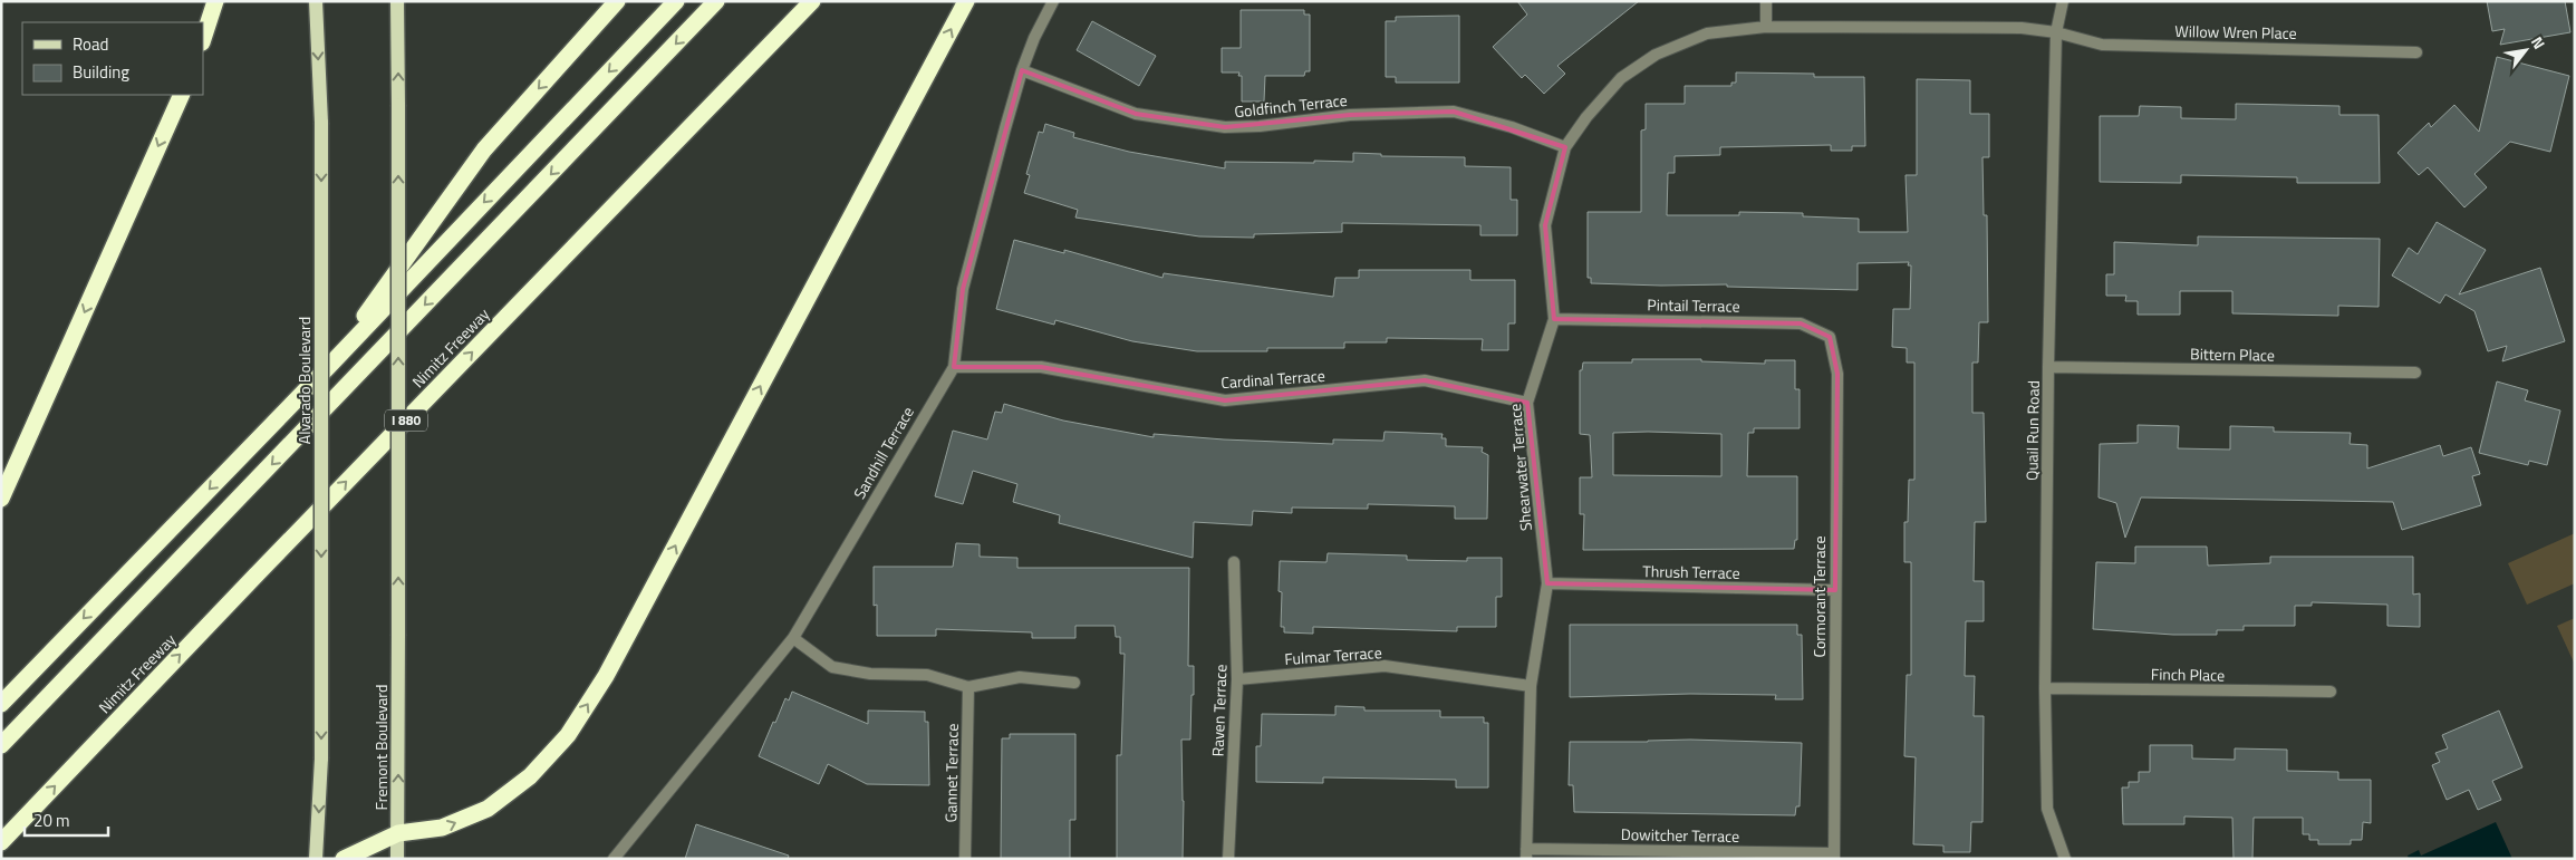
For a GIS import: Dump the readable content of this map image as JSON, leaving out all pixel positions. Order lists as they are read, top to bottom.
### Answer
{
  "streets": {
    "highway": ["Nimitz Freeway", "I 880"],
    "main road": ["Alvarado Boulevard", "Fremont Boulevard"],
    "street": [
      "Willow Wren Place",
      "Goldfinch Terrace",
      "Pintail Terrace",
      "Bittern Place",
      "Cardinal Terrace",
      "Quail Run Road",
      "Sandhill Terrace",
      "Shearwater Terrace",
      "Thrush Terrace",
      "Cormorant Terrace",
      "Fulmar Terrace",
      "Finch Place",
      "Raven Terrace",
      "Gannet Terrace",
      "Dowitcher Terrace"
    ]
  },
  "crossings": [
    ["Willow Wren Place", "Quail Run Road"],
    ["Willow Wren Place", "Shearwater Terrace"],
    ["Goldfinch Terrace", "Sandhill Terrace"],
    ["Goldfinch Terrace", "Shearwater Terrace"],
    ["Pintail Terrace", "Shearwater Terrace"],
    ["Pintail Terrace", "Cormorant Terrace"],
    ["Bittern Place", "Quail Run Road"],
    ["Cardinal Terrace", "Sandhill Terrace"],
    ["Cardinal Terrace", "Shearwater Terrace"],
    ["Quail Run Road", "Shearwater Terrace"],
    ["Quail Run Road", "Finch Place"],
    ["Shearwater Terrace", "Thrush Terrace"],
    ["Shearwater Terrace", "Fulmar Terrace"],
    ["Shearwater Terrace", "Dowitcher Terrace"],
    ["Thrush Terrace", "Cormorant Terrace"],
    ["Cormorant Terrace", "Dowitcher Terrace"],
    ["Fulmar Terrace", "Raven Terrace"]
  ],
  "one_way": ["Alvarado Boulevard", "Fremont Boulevard"],
  "legend": ["Road", "Building"],
  "scale_bar": "20 m",
  "north": "top right"
}
